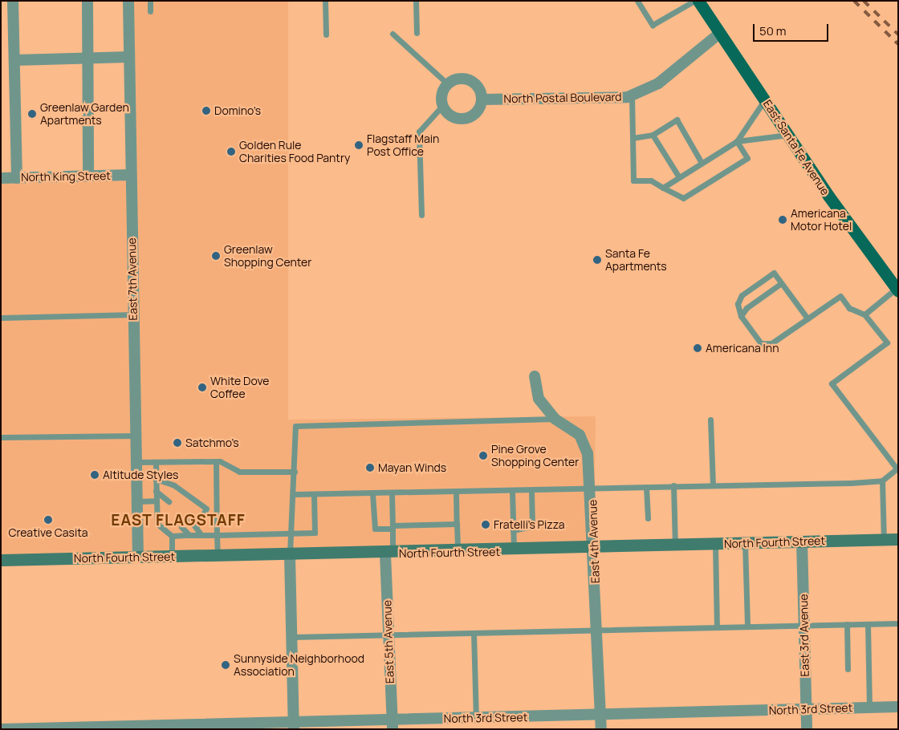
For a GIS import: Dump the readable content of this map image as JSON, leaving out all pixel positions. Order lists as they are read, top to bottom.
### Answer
{
  "streets": {
    "main road": ["East Santa Fe Avenue", "North Fourth Street"],
    "street": [
      "North Postal Boulevard",
      "North King Street",
      "East 7th Avenue",
      "East 4th Avenue",
      "East 3rd Avenue",
      "East 5th Avenue",
      "North 3rd Street"
    ]
  },
  "crossings": [
    ["North Postal Boulevard", "East Santa Fe Avenue"],
    ["North King Street", "East 7th Avenue"],
    ["East 7th Avenue", "North Fourth Street"],
    ["East 4th Avenue", "North Fourth Street"],
    ["East 4th Avenue", "North 3rd Street"],
    ["North Fourth Street", "East 3rd Avenue"],
    ["North Fourth Street", "East 5th Avenue"],
    ["East 3rd Avenue", "North 3rd Street"],
    ["East 5th Avenue", "North 3rd Street"]
  ],
  "districts": ["EAST FLAGSTAFF"],
  "places": [
    "Domino's",
    "Greenlaw Garden Apartments",
    "Flagstaff Main Post Office",
    "Golden Rule Charities Food Pantry",
    "Americana Motor Hotel",
    "Greenlaw Shopping Center",
    "Santa Fe Apartments",
    "Americana Inn",
    "White Dove Coffee",
    "Satchmo's",
    "Pine Grove Shopping Center",
    "Mayan Winds",
    "Altitude Styles",
    "Creative Casita",
    "Fratelli’s Pizza",
    "Sunnyside Neighborhood Association"
  ],
  "scale_bar": "50 m"
}
